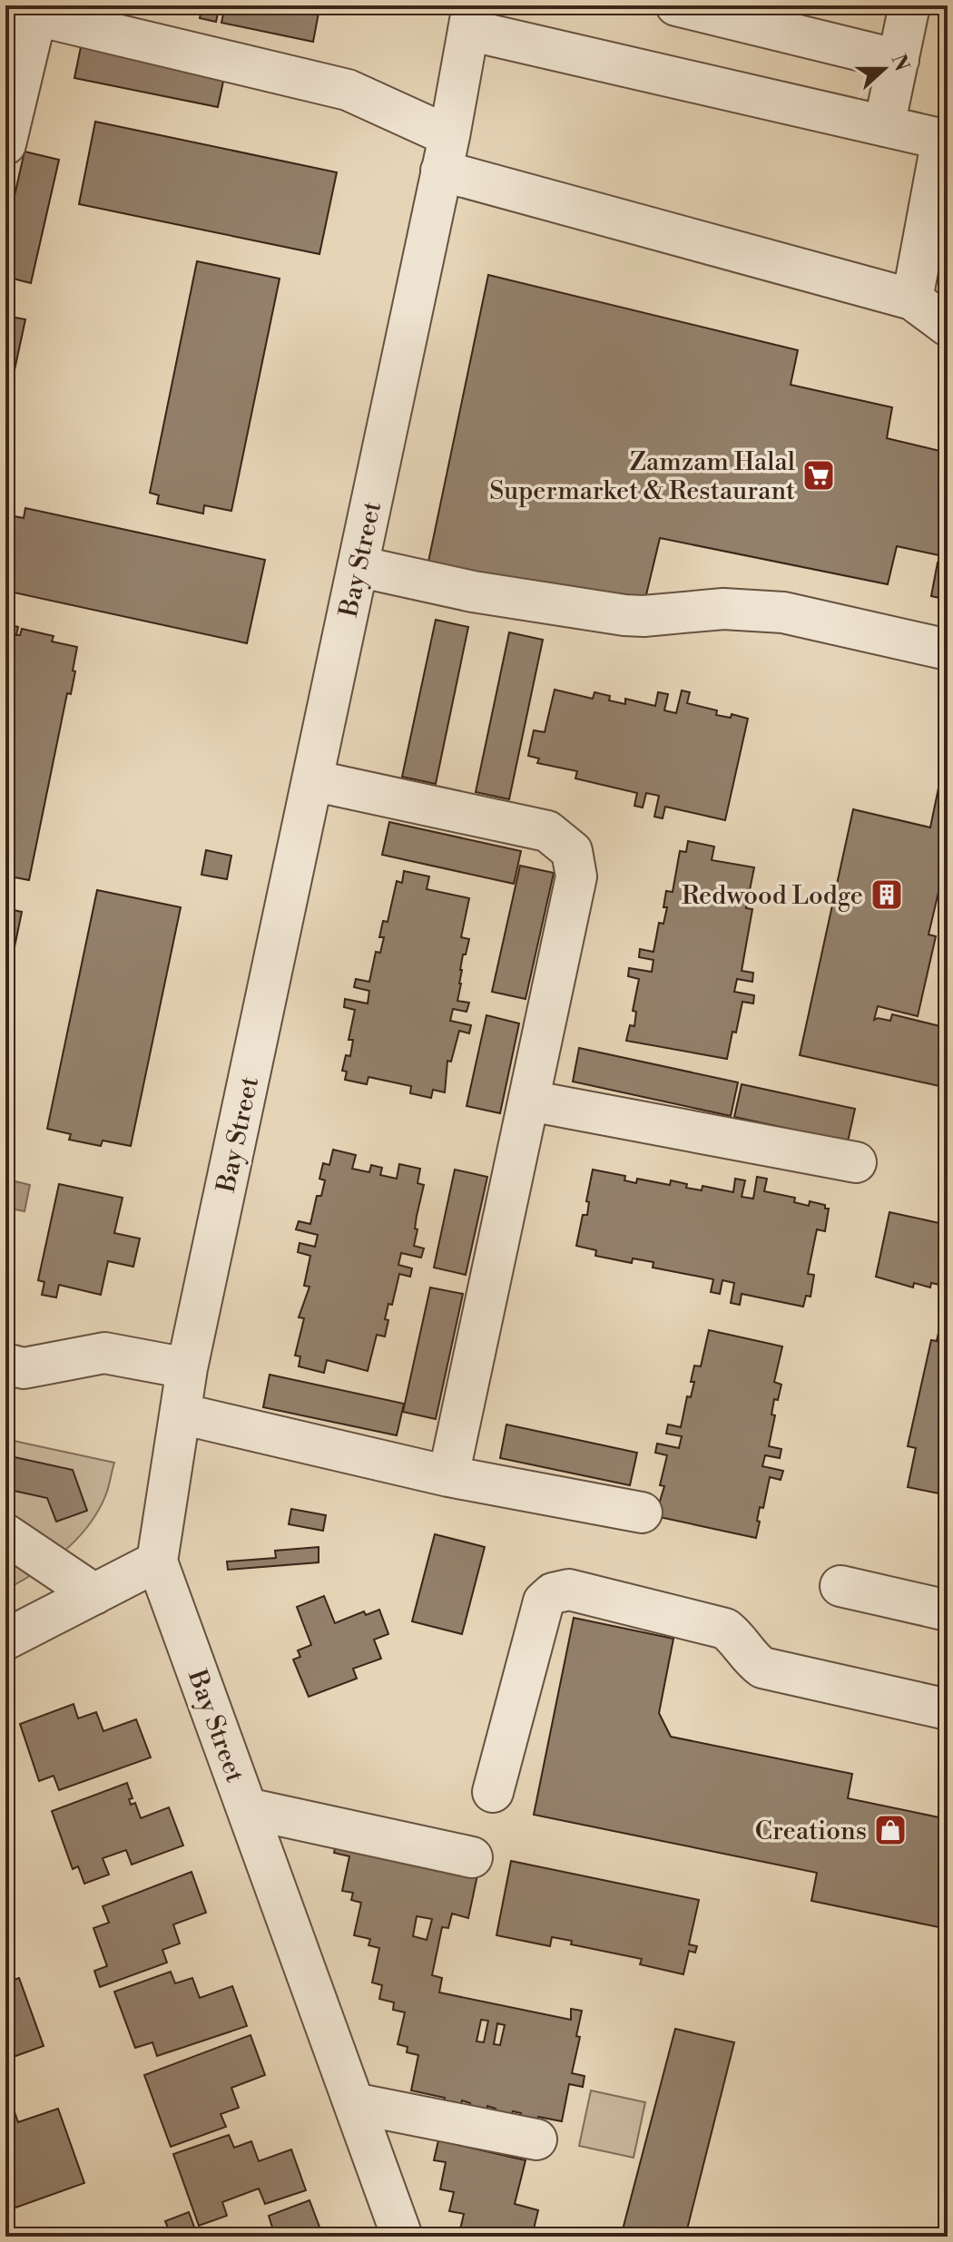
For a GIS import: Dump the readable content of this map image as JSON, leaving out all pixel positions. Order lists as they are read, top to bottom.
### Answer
{
  "streets": {
    "street": ["Bay Street"]
  },
  "places": {
    "supermarket": ["Zamzam Halal Supermarket & Restaurant"],
    "building": ["Redwood Lodge"],
    "shop": ["Creations"]
  },
  "north": "right"
}
